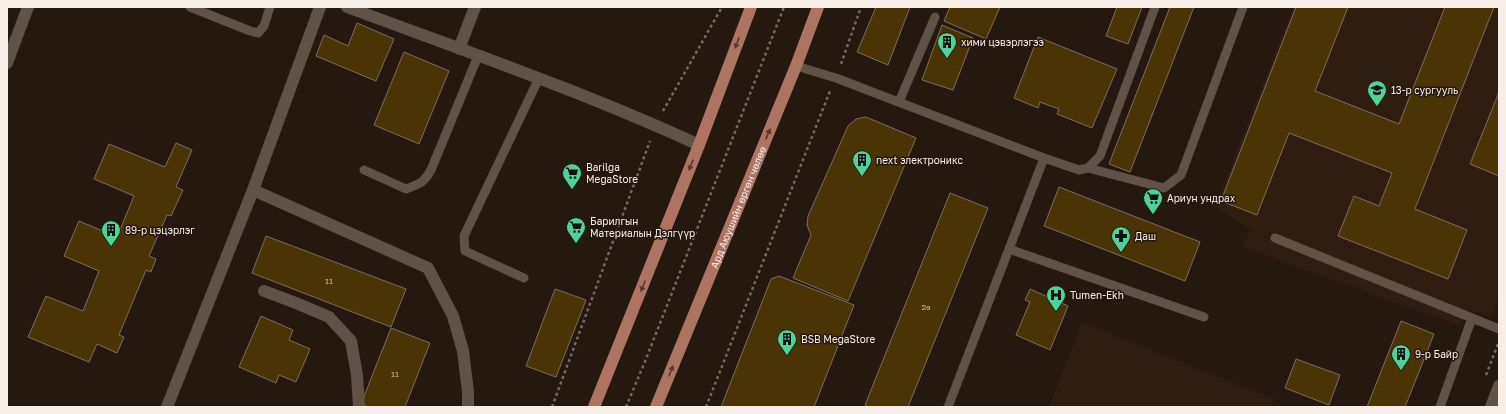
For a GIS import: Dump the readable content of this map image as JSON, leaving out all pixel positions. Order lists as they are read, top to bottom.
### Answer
{
  "streets": {
    "main road": ["Ард Аюушийн өргөн чөлөө"]
  },
  "places": {
    "building": [
      "хими цэвэрлэгээ",
      "next электроникс",
      "89-р цэцэрлэг",
      "BSB MegaStore",
      "9-р Байр"
    ],
    "school or university": ["13-р сургууль"],
    "supermarket": ["Barilga MegaStore", "Ариун ундрах", "Барилгын Материалын Дэлгүүр"],
    "pharmacy": ["Даш"],
    "hospital": ["Tumen-Ekh"]
  },
  "house_numbers": ["11", "2а", "11"]
}
